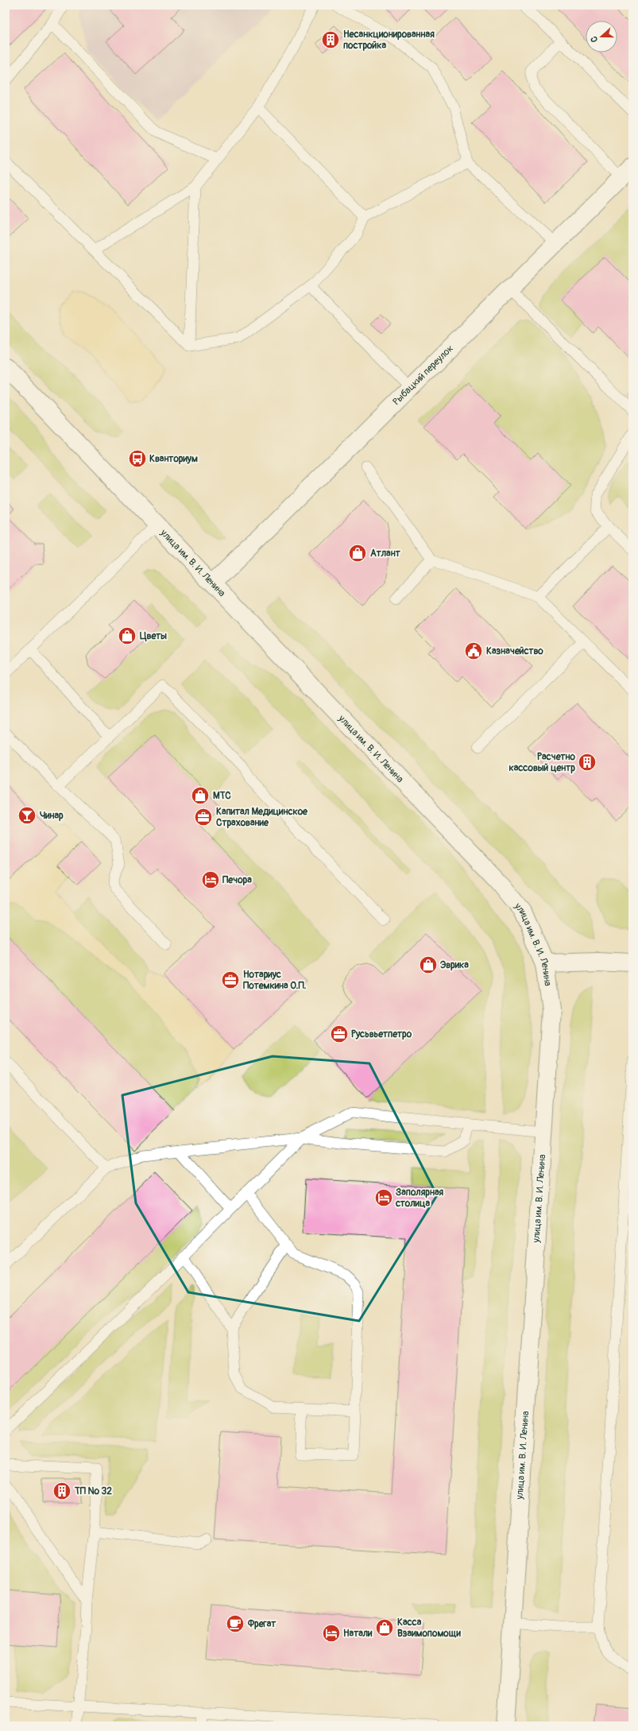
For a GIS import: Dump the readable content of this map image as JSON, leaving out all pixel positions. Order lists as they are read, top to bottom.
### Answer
{
  "streets": {
    "main road": ["Рыбацкий переулок", "улица им. В. И. Ленина"]
  },
  "crossings": [
    ["Рыбацкий переулок", "улица им. В. И. Ленина"]
  ],
  "places": {
    "building": ["Несанкционированная постройка", "Расчетно кассовый центр", "ТП № 32"],
    "bus stop": ["Кванториум"],
    "shop": [
      "Атлант",
      "Цветы",
      "МТС",
      "Эврика",
      "Касса Взаимопомощи"
    ],
    "public building": ["Казначейство"],
    "bar": ["Чинар"],
    "office": ["Капитал Медицинское Страхование", "Нотариус Потемкина О.П.", "Русьвьетпетро"],
    "hotel": ["Печора", "Заполярная столица", "Натали"],
    "cafe": ["Фрегат"]
  },
  "north": "left"
}
